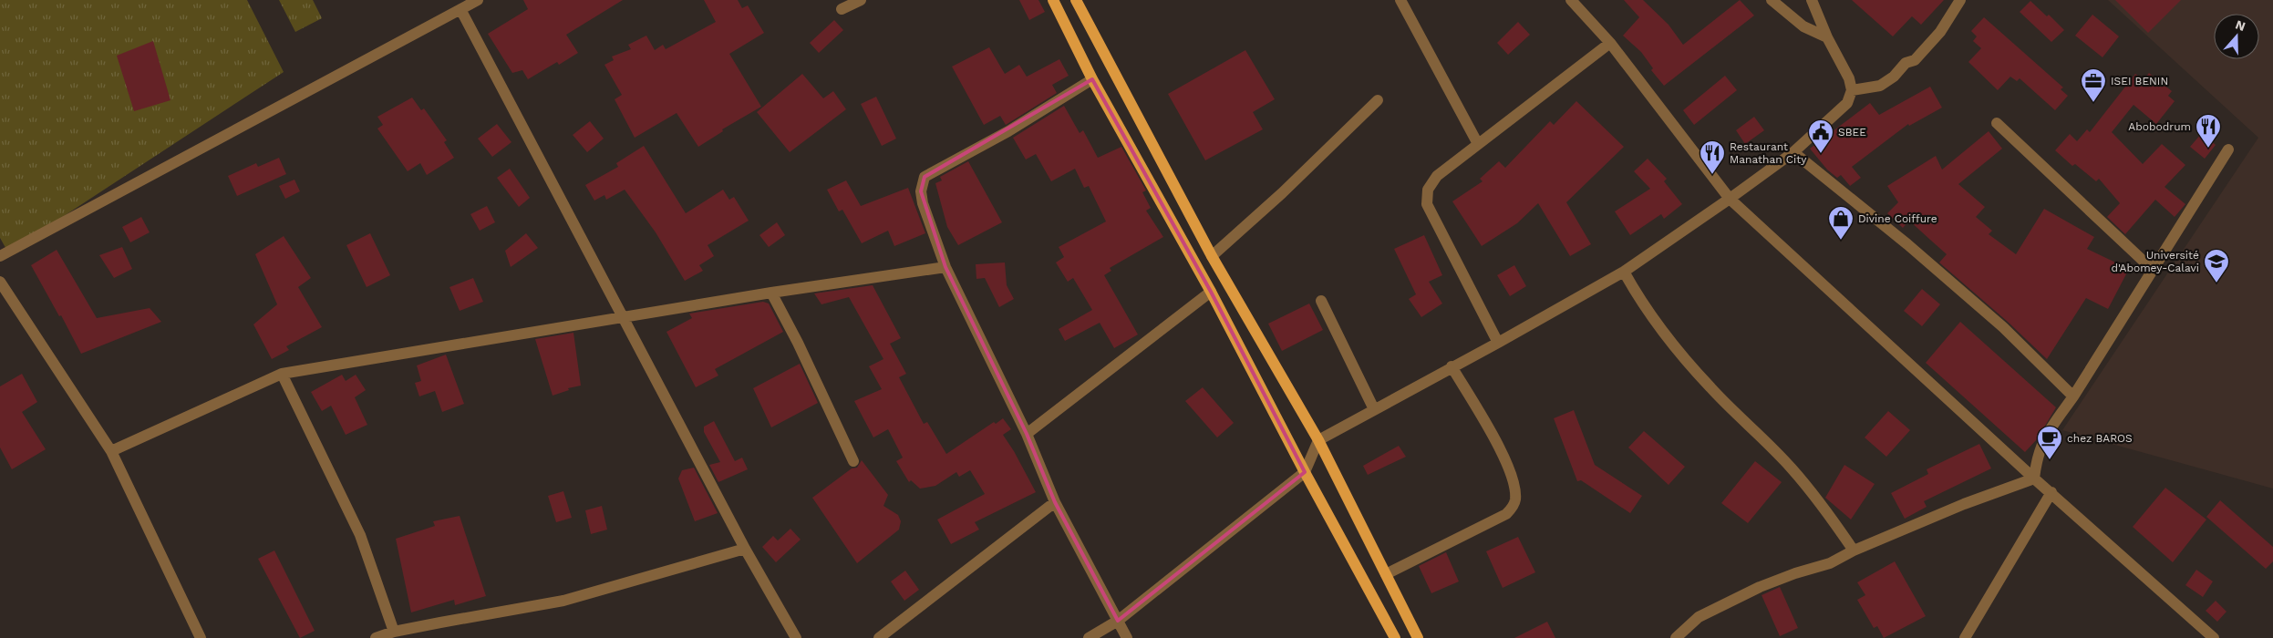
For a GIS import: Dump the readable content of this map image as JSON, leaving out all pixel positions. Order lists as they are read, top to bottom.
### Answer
{
  "places": {
    "office": ["ISEI BENIN"],
    "restaurant": ["Abobodrum", "Restaurant Manathan City"],
    "public building": ["SBEE"],
    "shop": ["Divine Coiffure"],
    "school or university": ["Université d'Abomey-Calavi"],
    "cafe": ["chez BAROS"]
  },
  "north": "top"
}
